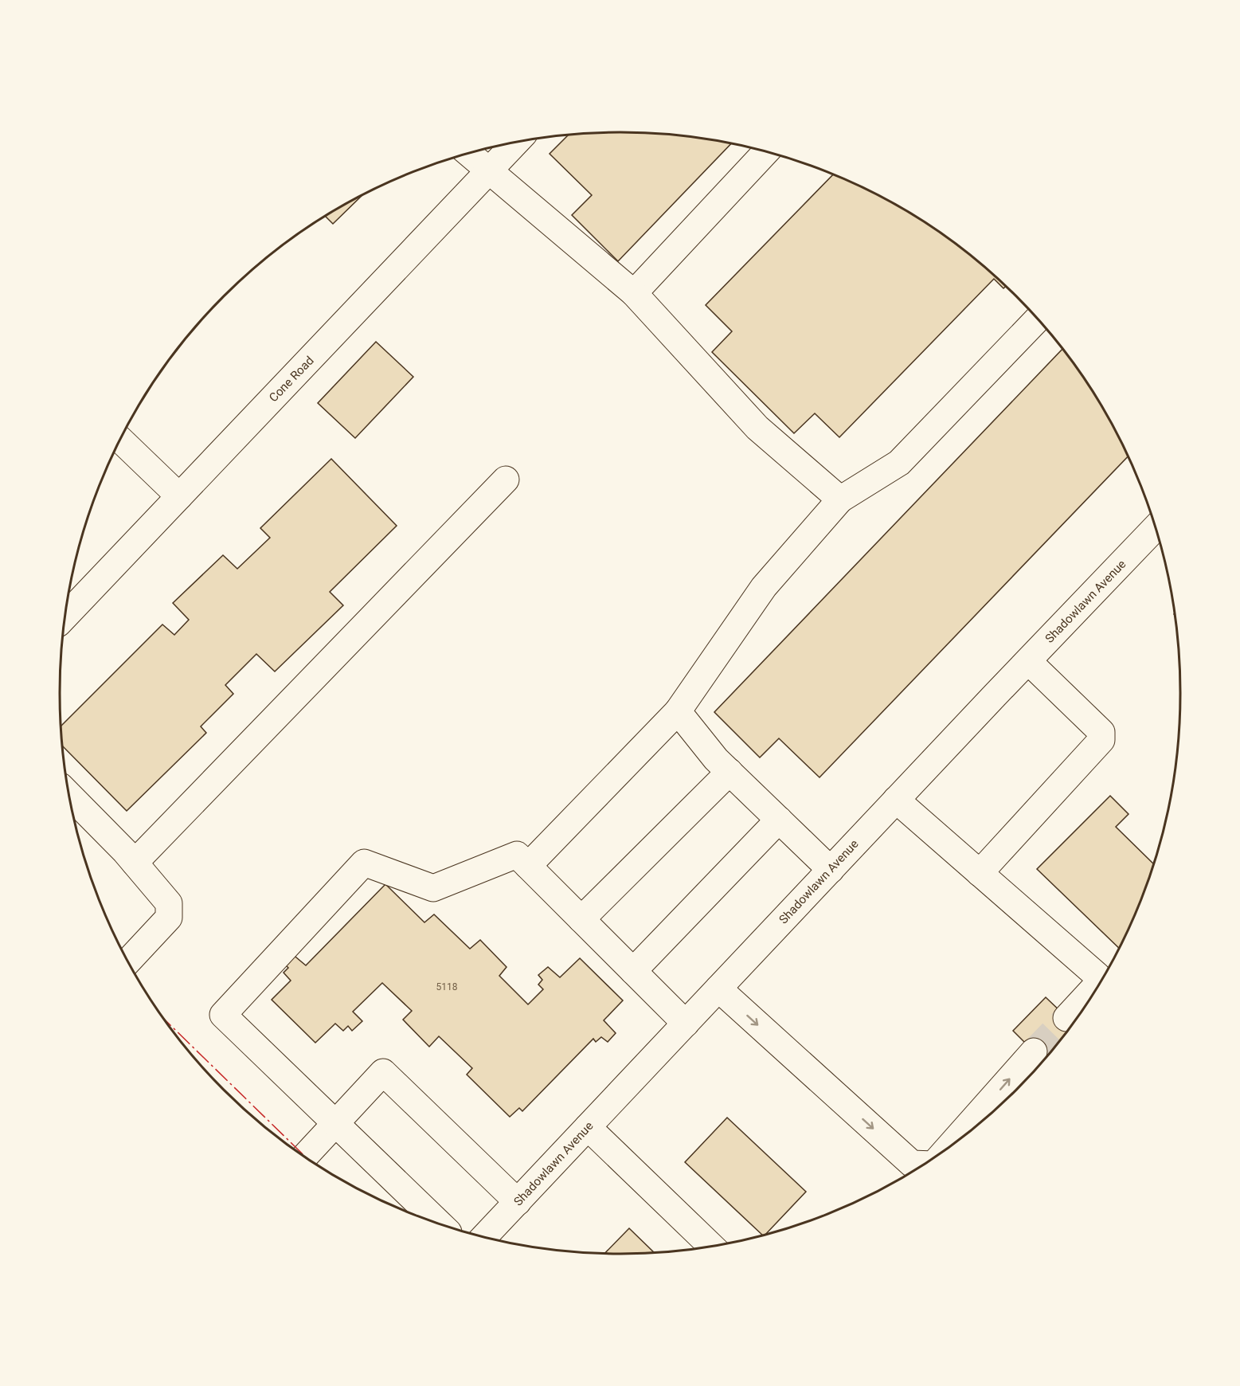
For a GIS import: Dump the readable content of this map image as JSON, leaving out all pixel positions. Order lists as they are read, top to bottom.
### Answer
{
  "streets": {
    "street": ["Cone Road", "Shadowlawn Avenue"]
  },
  "house_numbers": ["5118"]
}
